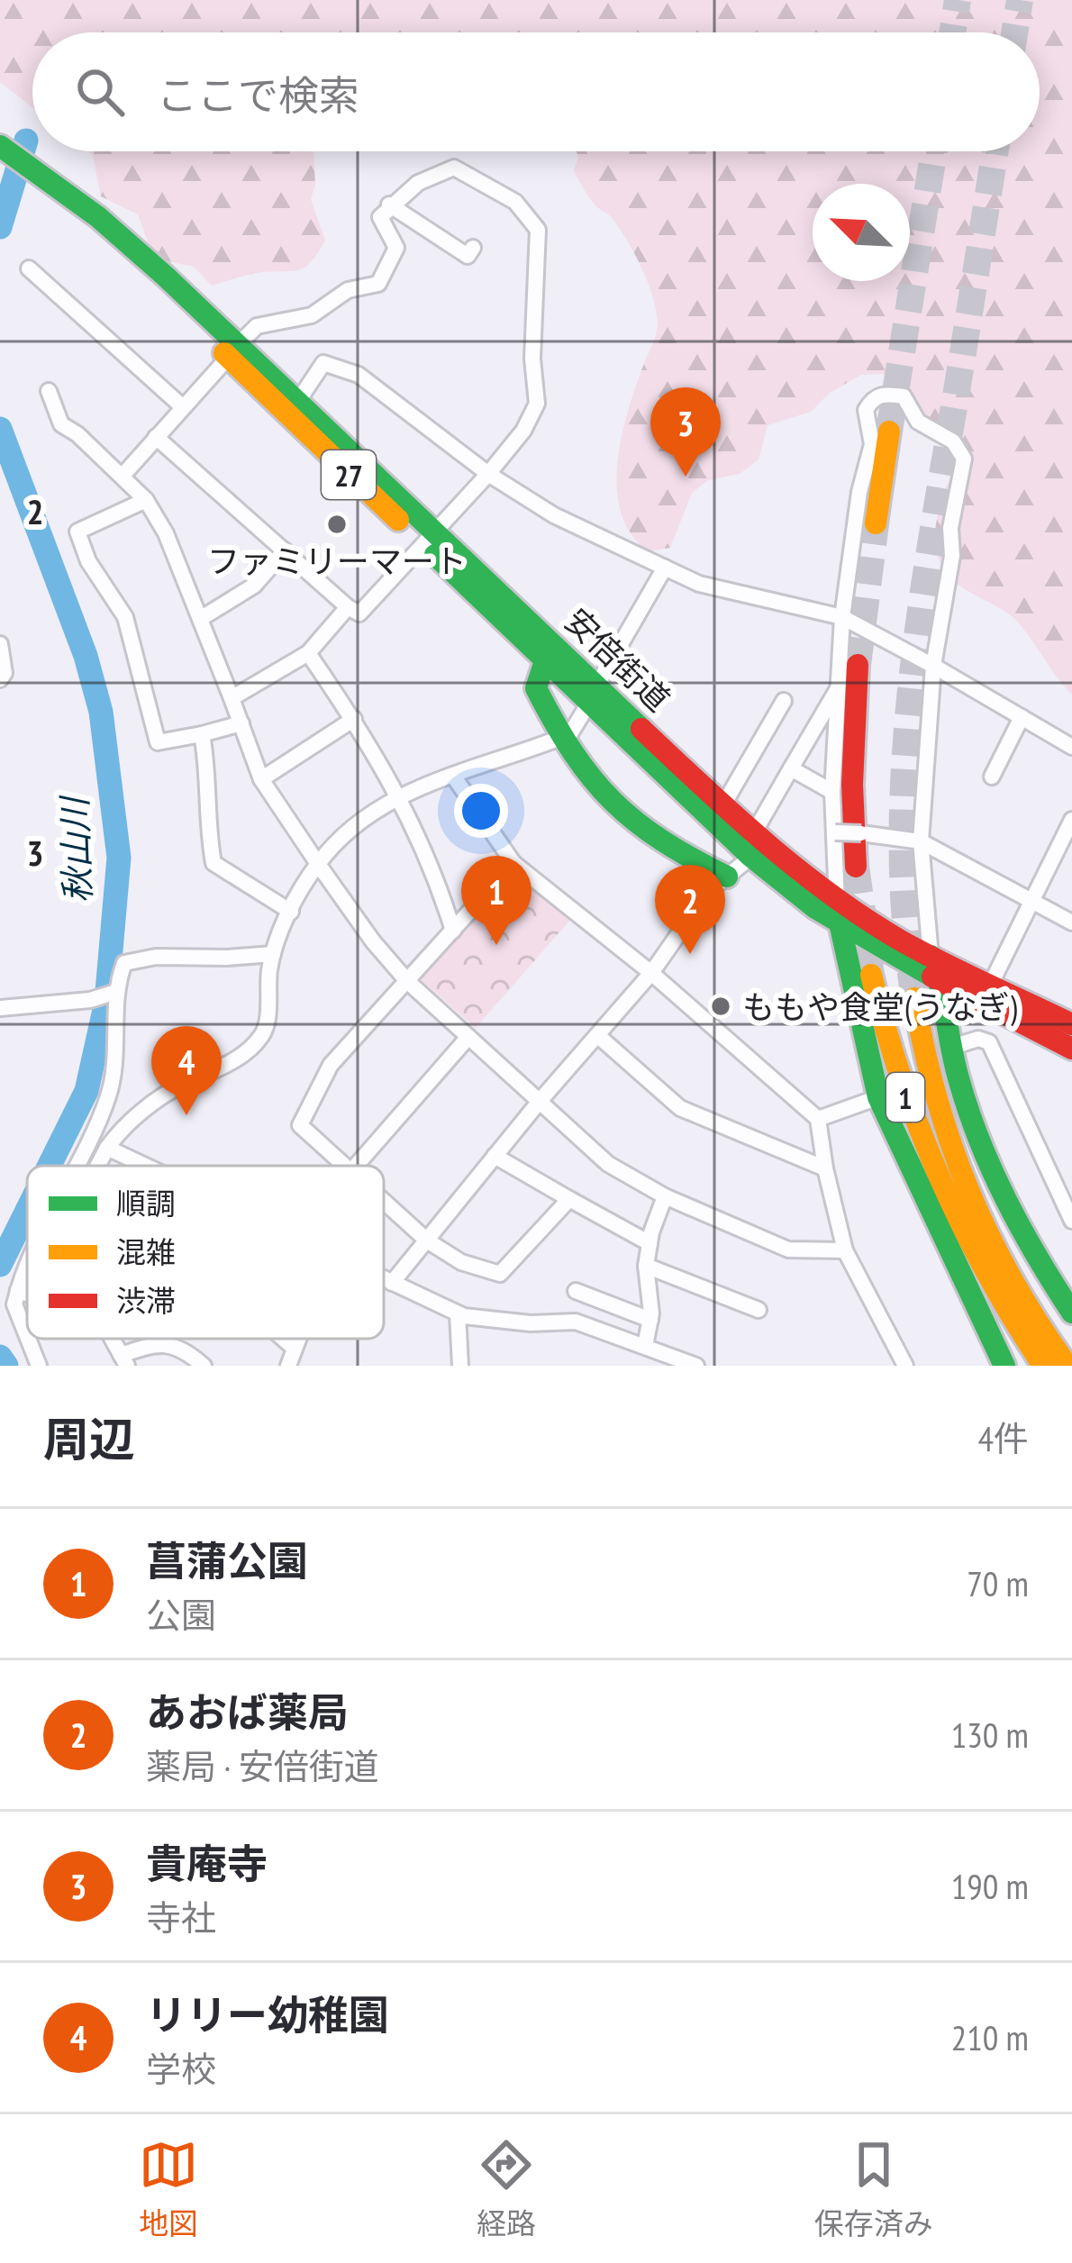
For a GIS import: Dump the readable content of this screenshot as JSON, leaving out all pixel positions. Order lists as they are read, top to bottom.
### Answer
{
  "streets": {
    "main road": ["27", "安倍街道", "1"]
  },
  "water": ["秋山川"],
  "places": ["ファミリーマート", "ももや食堂(うなぎ)"],
  "legend": ["順調", "混雑", "渋滞"],
  "north": "top left",
  "page": {
    "search": "ここで検索",
    "pins": [
      "3",
      "1",
      "2",
      "4"
    ],
    "heading": ["周辺", "4件"],
    "list": [
      {
        "mark": "1",
        "name": "菖蒲公園",
        "note": "公園",
        "value": "70 m"
      },
      {
        "mark": "2",
        "name": "あおば薬局",
        "note": "薬局 · 安倍街道",
        "value": "130 m"
      },
      {
        "mark": "3",
        "name": "貴庵寺",
        "note": "寺社",
        "value": "190 m"
      },
      {
        "mark": "4",
        "name": "リリー幼稚園",
        "note": "学校",
        "value": "210 m"
      }
    ],
    "nav": ["地図", "経路", "保存済み"]
  },
  "grid": {
    "rows": ["2", "3"]
  }
}
